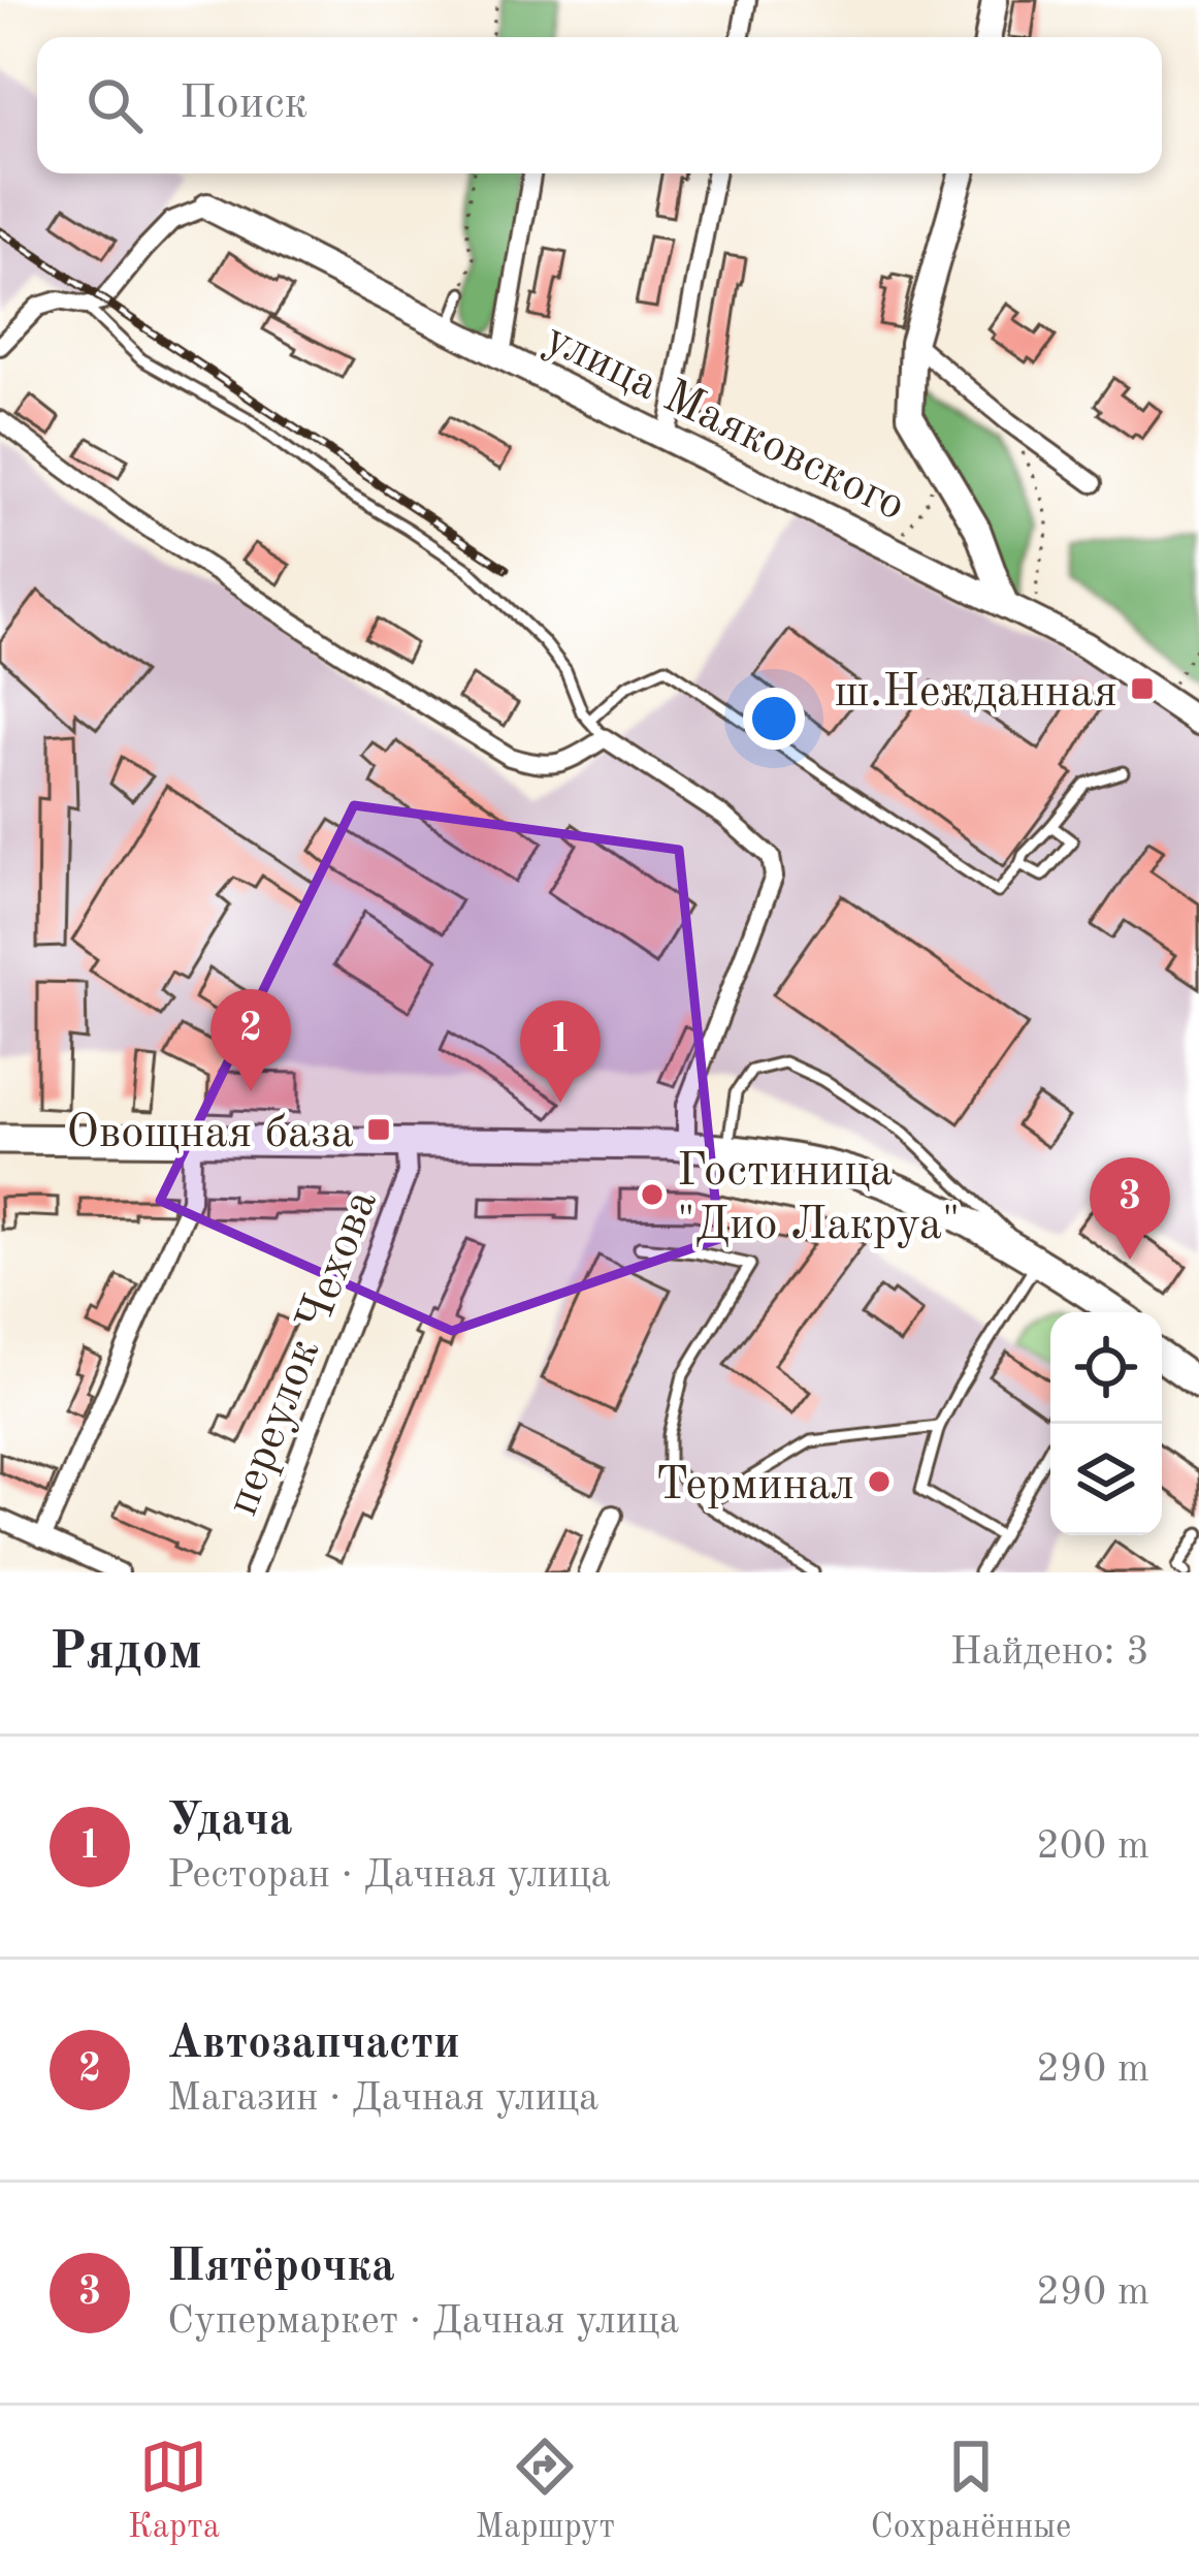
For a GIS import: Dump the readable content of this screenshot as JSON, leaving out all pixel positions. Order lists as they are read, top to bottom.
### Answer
{
  "streets": {
    "street": ["улица Маяковского", "переулок Чехова"]
  },
  "places": {
    "transit": ["ш.Нежданная", "Овощная база"],
    "other": ["Гостиница \"Дио Лакруа\"", "Терминал"]
  },
  "page": {
    "search": "Поиск",
    "pins": ["2", "1", "3"],
    "heading": ["Рядом", "Найдено: 3"],
    "list": [
      {
        "mark": "1",
        "name": "Удача",
        "note": "Ресторан · Дачная улица",
        "value": "200 m"
      },
      {
        "mark": "2",
        "name": "Автозапчасти",
        "note": "Магазин · Дачная улица",
        "value": "290 m"
      },
      {
        "mark": "3",
        "name": "Пятёрочка",
        "note": "Супермаркет · Дачная улица",
        "value": "290 m"
      }
    ],
    "nav": ["Карта", "Маршрут", "Сохранённые"]
  }
}
